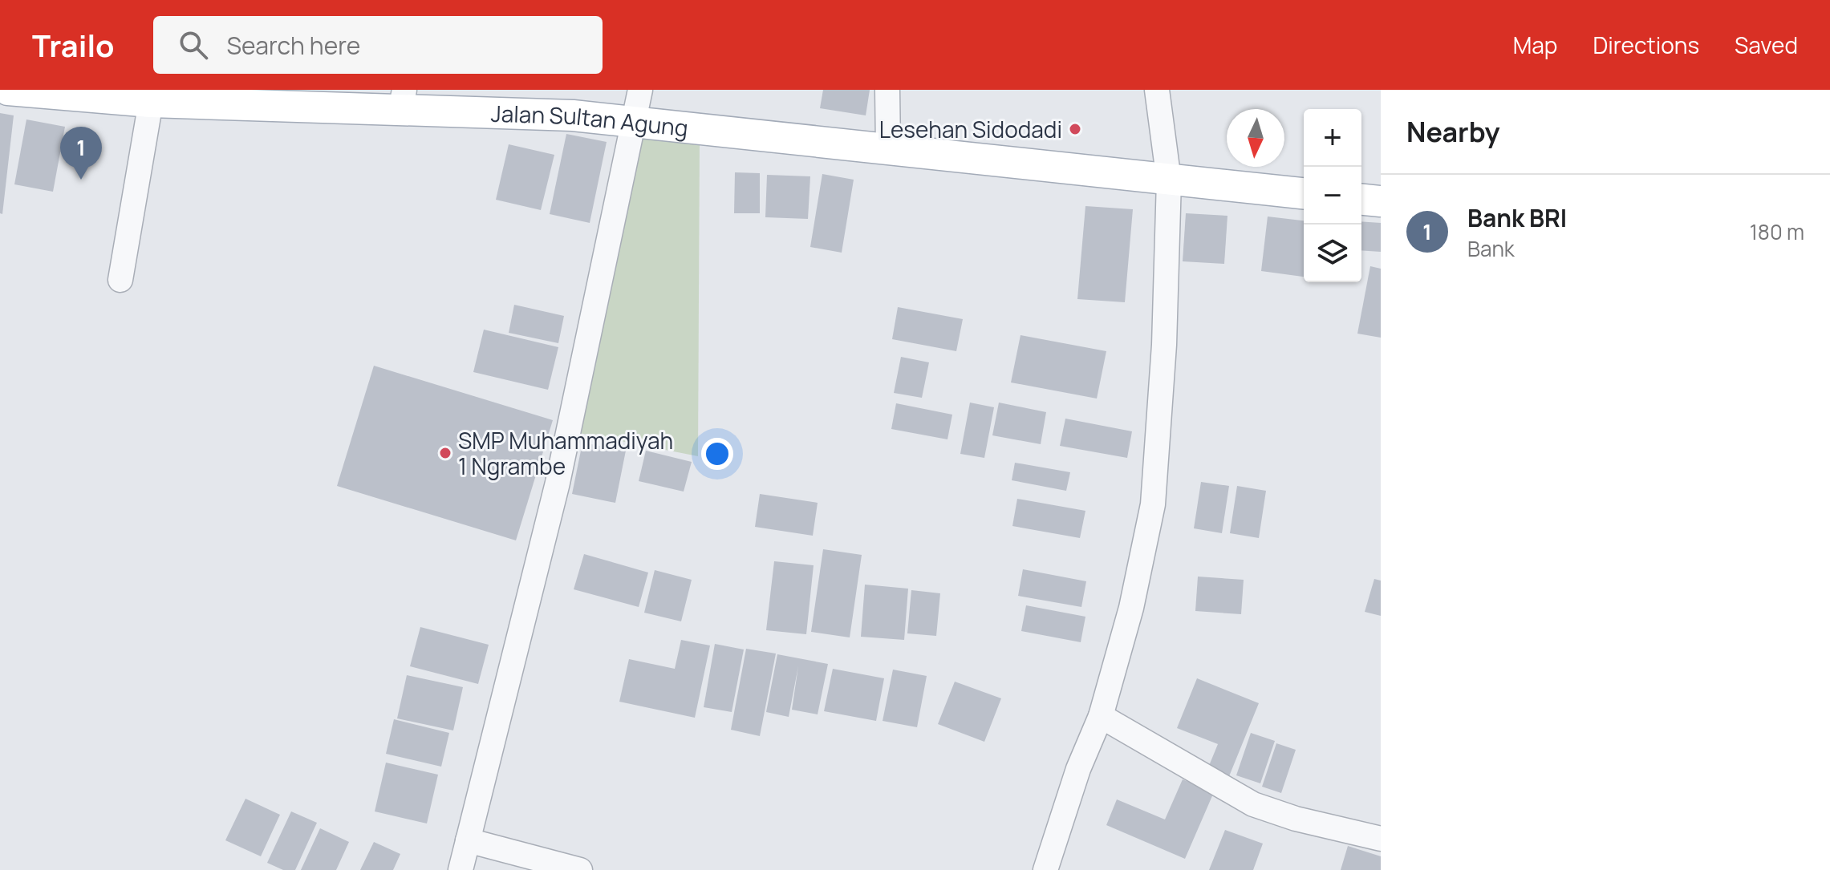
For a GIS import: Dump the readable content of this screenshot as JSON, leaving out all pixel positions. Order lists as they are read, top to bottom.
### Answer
{
  "streets": {
    "main road": ["Jalan Sultan Agung"]
  },
  "places": ["Lesehan Sidodadi", "SMP Muhammadiyah 1 Ngrambe"],
  "north": "bottom",
  "page": {
    "header": "Trailo",
    "search": "Search here",
    "nav": ["Map", "Directions", "Saved"],
    "heading": "Nearby",
    "map_buttons": ["+", "−"],
    "pins": "1",
    "list": [
      {
        "mark": "1",
        "name": "Bank BRI",
        "note": "Bank",
        "value": "180 m"
      }
    ]
  }
}
